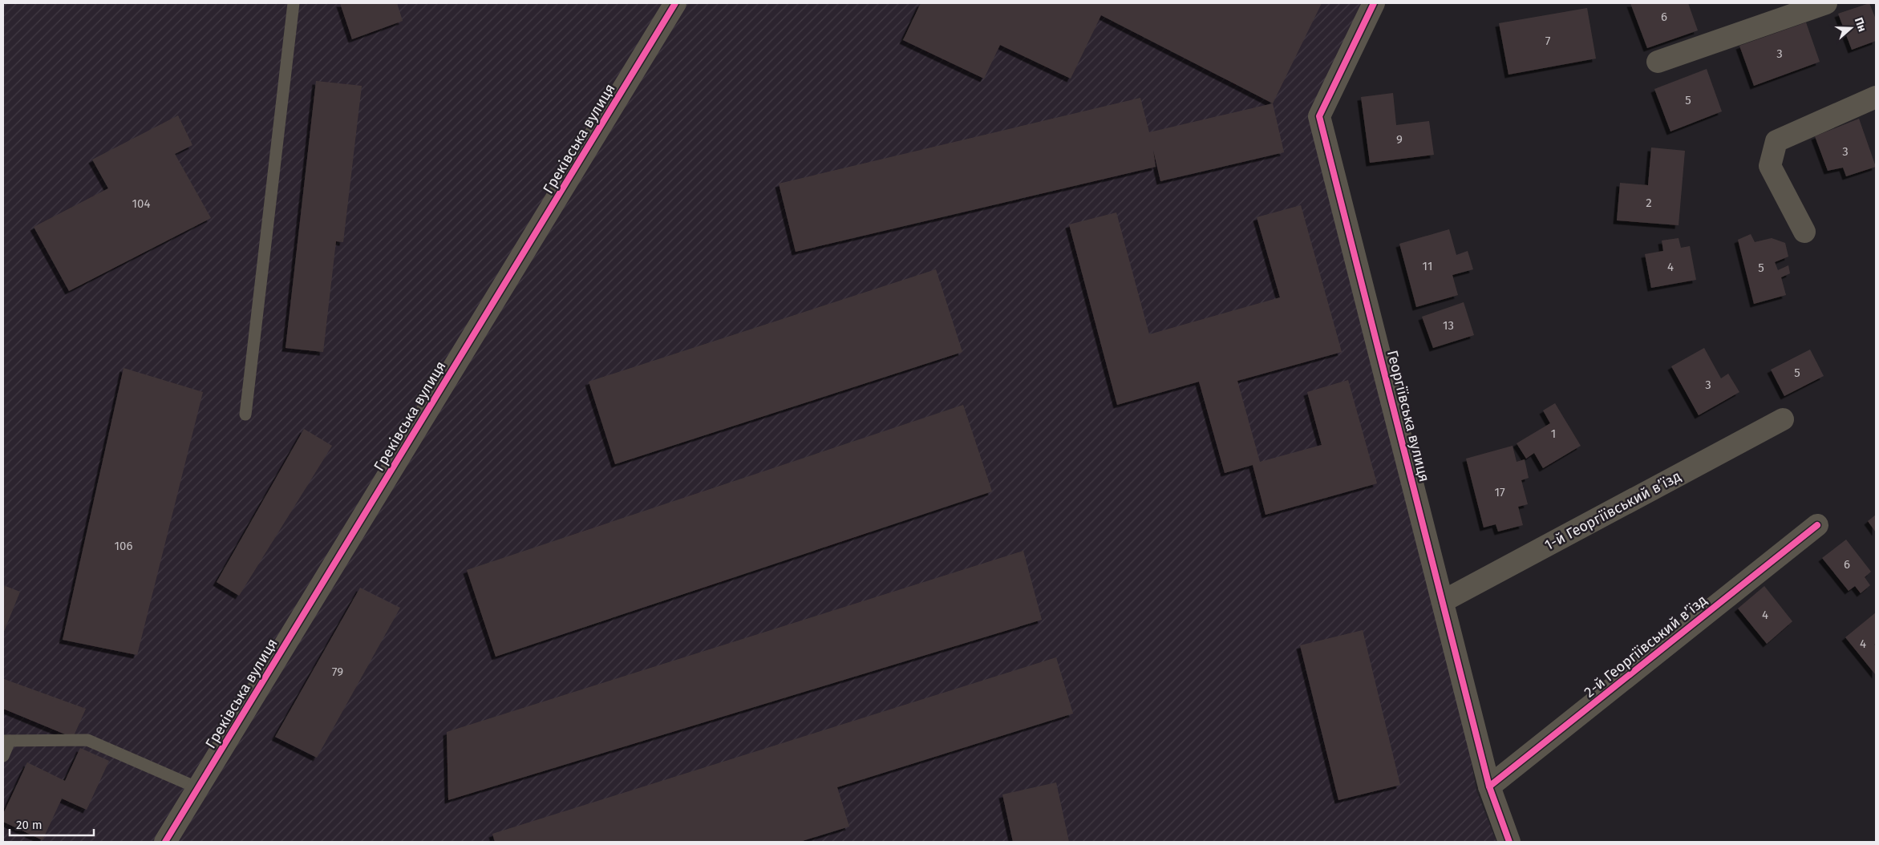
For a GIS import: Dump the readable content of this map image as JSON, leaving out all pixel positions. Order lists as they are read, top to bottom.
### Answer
{
  "streets": {
    "street": [
      "Греківська вулиця",
      "Георгіївська вулиця",
      "1-й Георгіївський в’їзд",
      "2-й Георгіївський в’їзд"
    ]
  },
  "crossings": [
    ["Георгіївська вулиця", "1-й Георгіївський в’їзд"],
    ["Георгіївська вулиця", "2-й Георгіївський в’їзд"]
  ],
  "house_numbers": [
    "6",
    "7",
    "3",
    "5",
    "9",
    "3",
    "2",
    "104",
    "11",
    "4",
    "5",
    "13",
    "5",
    "3",
    "1",
    "17",
    "106",
    "6",
    "4",
    "4",
    "79"
  ],
  "scale_bar": "20 m",
  "north": "right"
}
